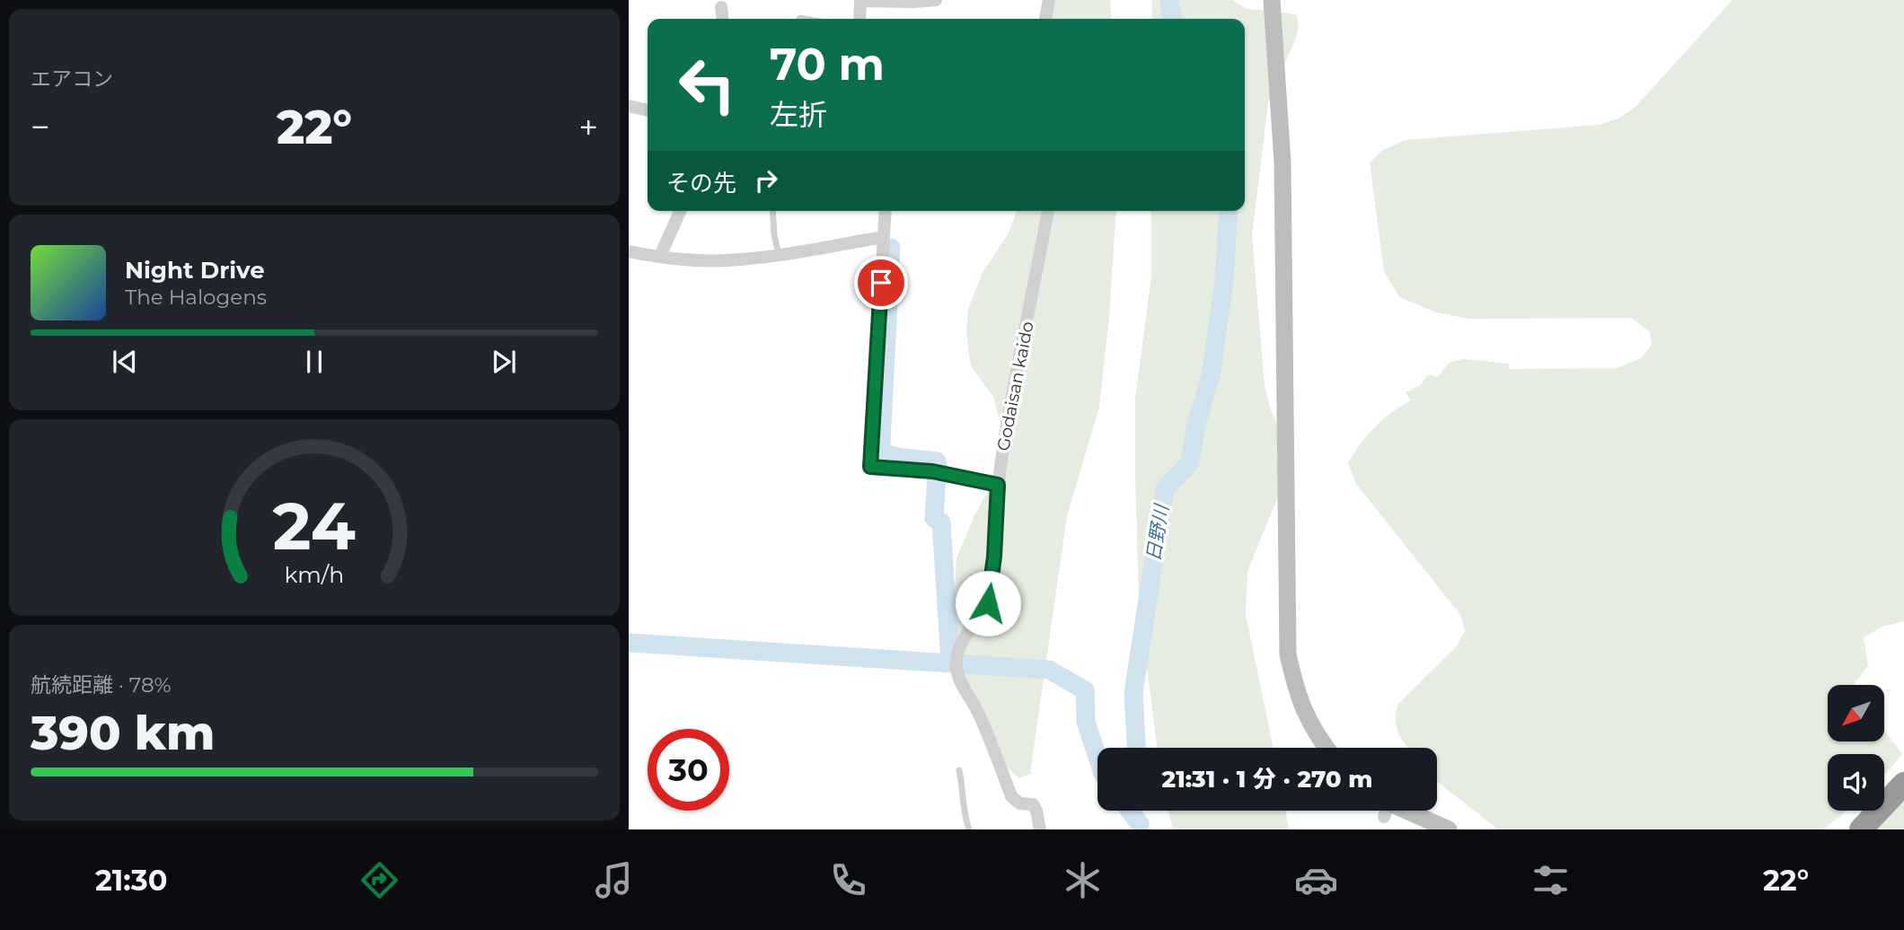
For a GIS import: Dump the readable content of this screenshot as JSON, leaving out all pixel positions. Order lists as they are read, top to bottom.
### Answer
{
  "streets": {
    "street": ["Godaisan kaido"]
  },
  "water": ["日野川"],
  "north": "bottom left",
  "page": {
    "tile": [
      "エアコン",
      ["航続距離 · 78%", "390 km"]
    ],
    "turn": ["70 m", "左折"],
    "heat": ["−", "22°", "+"],
    "then": "その先",
    "song": ["Night Drive", "The Halogens"],
    "limit": "30",
    "trip": "21:31 · 1 分 · 270 m",
    "tabs": ["21:30", "22°"],
    "gauge": ["24", "km/h"]
  }
}
